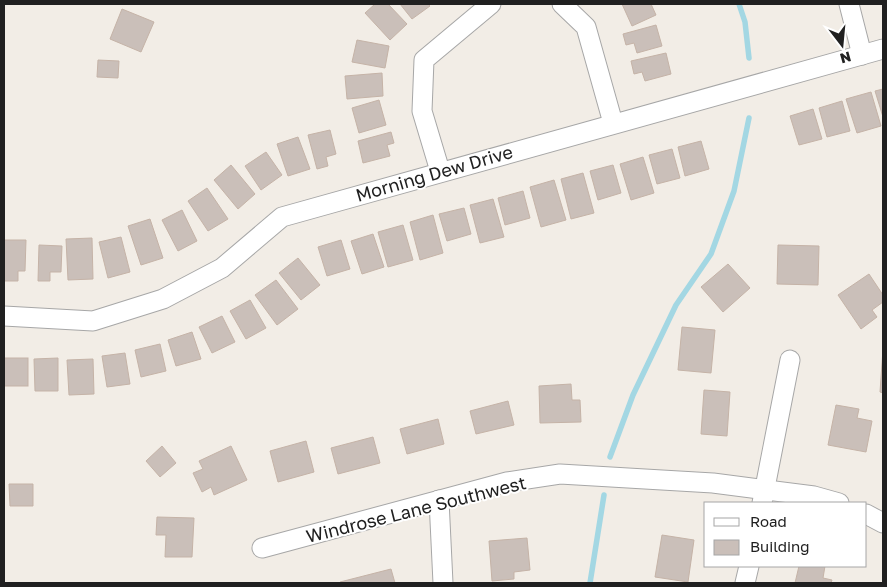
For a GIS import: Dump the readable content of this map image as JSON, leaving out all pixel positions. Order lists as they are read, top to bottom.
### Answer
{
  "streets": {
    "street": ["Morning Dew Drive", "Windrose Lane Southwest"]
  },
  "legend": ["Road", "Building"],
  "north": "bottom"
}
